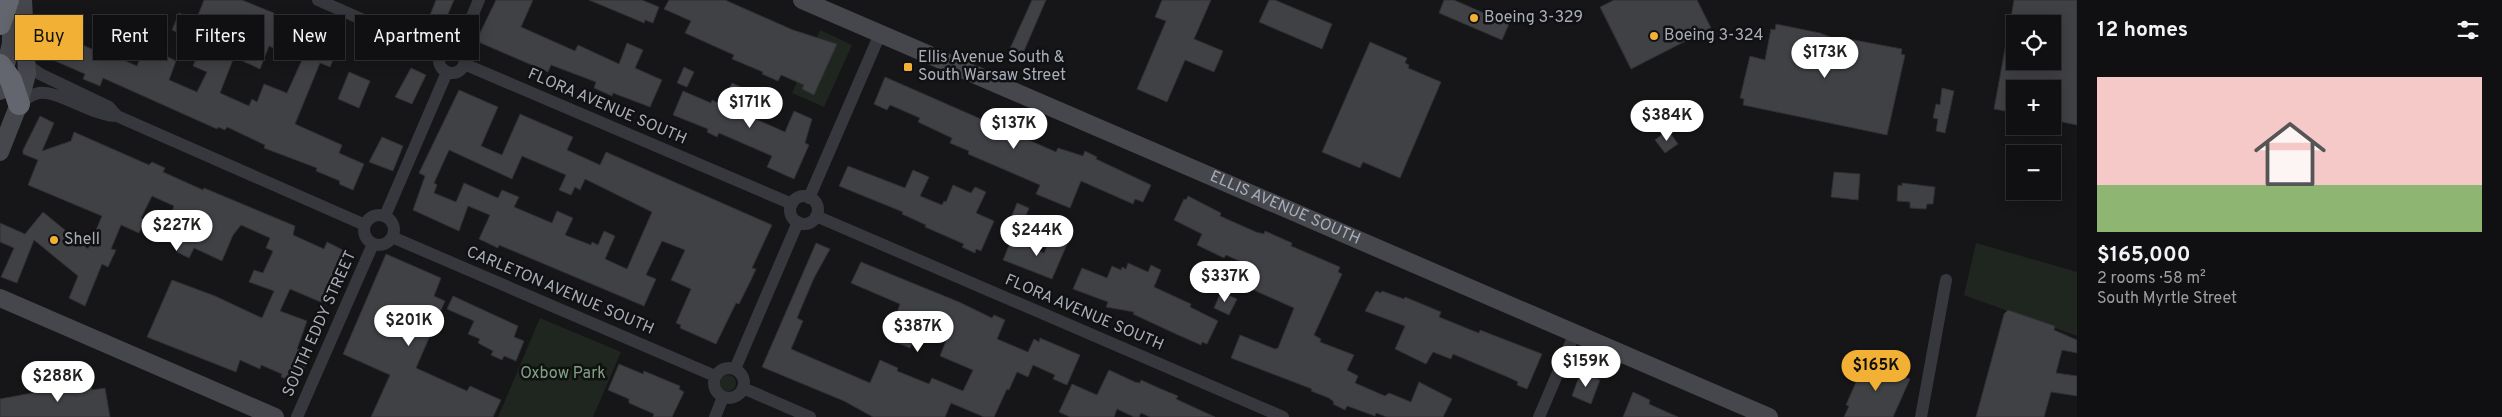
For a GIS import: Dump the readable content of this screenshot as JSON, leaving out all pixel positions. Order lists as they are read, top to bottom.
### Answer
{
  "streets": {
    "street": [
      "FLORA AVENUE SOUTH",
      "ELLIS AVENUE SOUTH",
      "CARLETON AVENUE SOUTH",
      "SOUTH EDDY STREET"
    ]
  },
  "crossings": [
    ["CARLETON AVENUE SOUTH", "SOUTH EDDY STREET"]
  ],
  "parks": ["Oxbow Park"],
  "places": {
    "other": ["Boeing 3-329", "Boeing 3-324", "Shell"],
    "transit": ["Ellis Avenue South & South Warsaw Street"]
  },
  "page": {
    "heading": "12 homes",
    "map_buttons": ["+", "−"],
    "chip": [
      "Buy",
      "Rent",
      "Filters",
      "New",
      "Apartment"
    ],
    "price": [
      "$173K",
      "$171K",
      "$384K",
      "$137K",
      "$227K",
      "$244K",
      "$337K",
      "$201K",
      "$387K",
      "$159K",
      "$165K",
      "$288K"
    ],
    "list": [
      {
        "name": "$165,000",
        "note": "2 rooms · 58 m² · South Myrtle Street"
      }
    ]
  }
}
